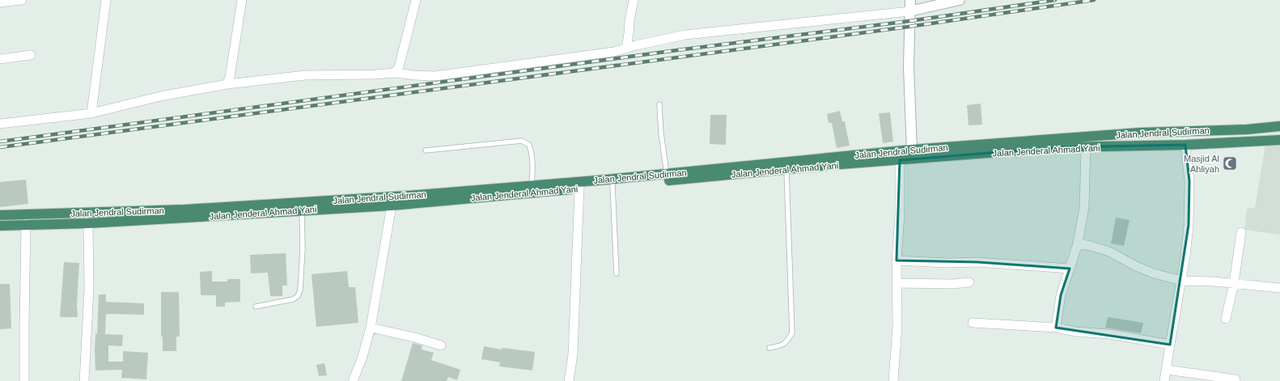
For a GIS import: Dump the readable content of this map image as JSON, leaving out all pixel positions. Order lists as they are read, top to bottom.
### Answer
{
  "streets": {
    "highway": ["Jalan Jendral Sudirman", "Jalan Jenderal Ahmad Yani"]
  },
  "places": {
    "mosque": ["Masjid Al Ahliyah"]
  }
}
